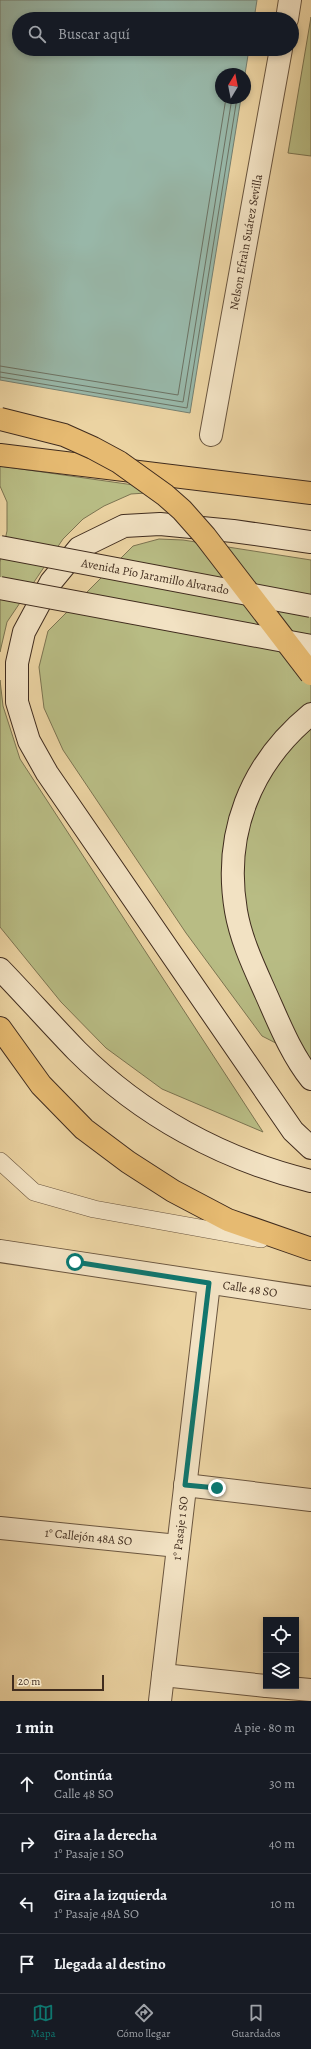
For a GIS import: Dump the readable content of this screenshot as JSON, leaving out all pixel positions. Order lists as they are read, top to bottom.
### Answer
{
  "streets": {
    "main road": [
      "Nelson Efraìn Suárez Sevilla",
      "Avenida Pío Jaramillo Alvarado",
      "Calle 48 SO",
      "1° Pasaje 1 SO",
      "1° Callejón 48A SO"
    ]
  },
  "crossings": [
    ["Calle 48 SO", "1° Pasaje 1 SO"],
    ["1° Pasaje 1 SO", "1° Callejón 48A SO"]
  ],
  "scale_bar": "20 m",
  "north": "top",
  "page": {
    "search": "Buscar aquí",
    "scale": "20 m",
    "heading": ["1 min", "A pie · 80 m"],
    "list": [
      ["Continúa", "Calle 48 SO", "30 m"],
      ["Gira a la derecha", "1° Pasaje 1 SO", "40 m"],
      ["Gira a la izquierda", "1° Pasaje 48A SO", "10 m"],
      "Llegada al destino"
    ],
    "nav": ["Mapa", "Cómo llegar", "Guardados"]
  }
}
